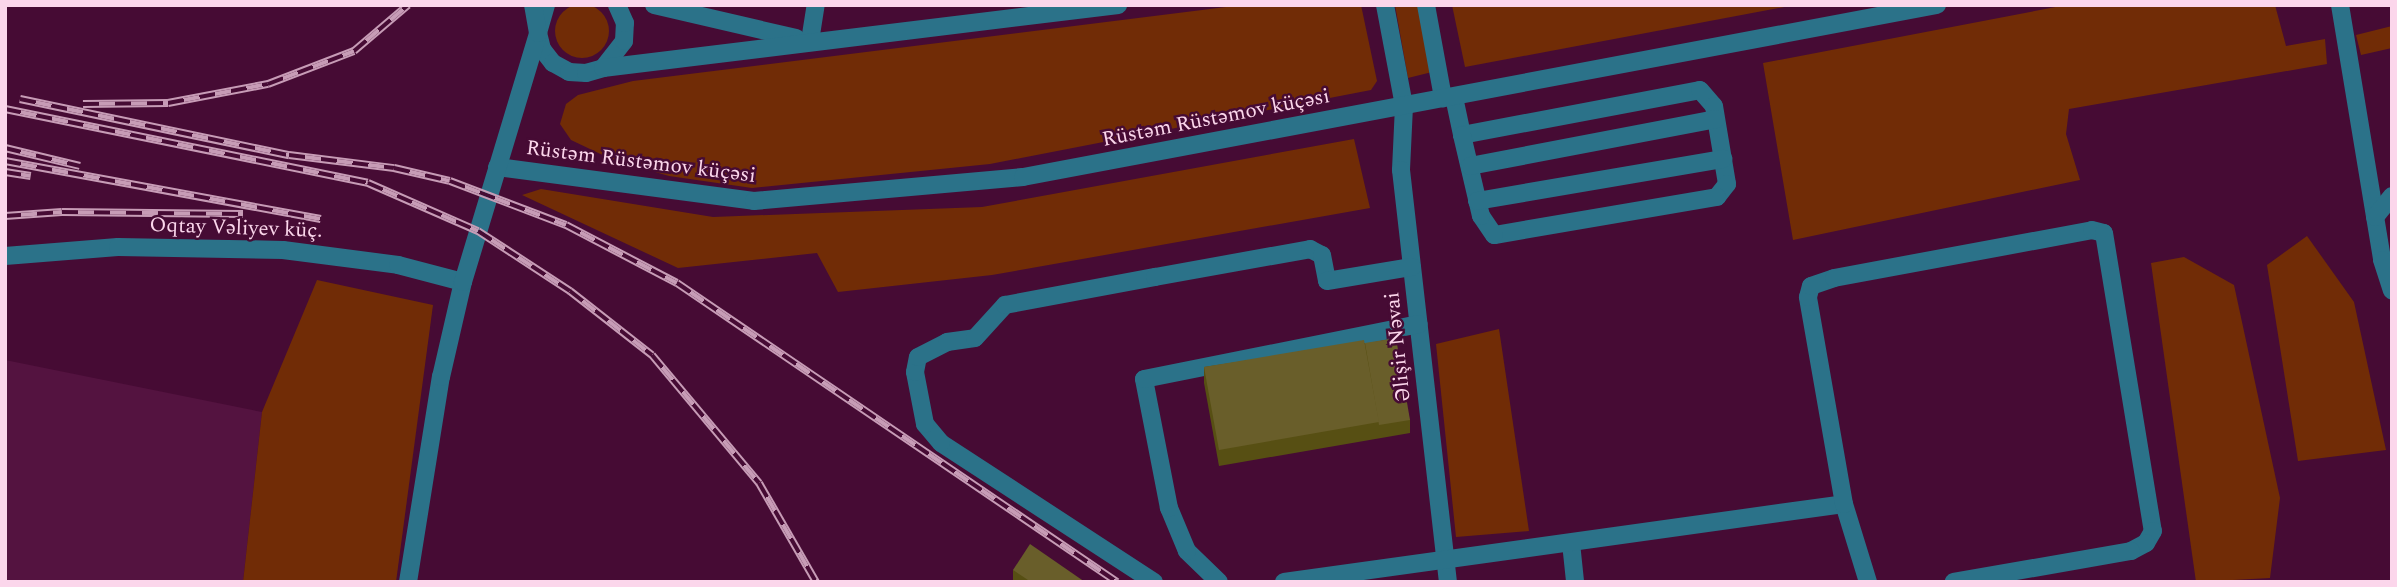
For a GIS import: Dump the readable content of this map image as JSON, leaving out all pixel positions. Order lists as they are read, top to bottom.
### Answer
{
  "streets": {
    "street": ["Rüstəm Rüstəmov küçəsi", "Oqtay Vəliyev küç.", "Əlişir Nəvai"]
  },
  "crossings": [
    ["Rüstəm Rüstəmov küçəsi", "Əlişir Nəvai"]
  ]
}
